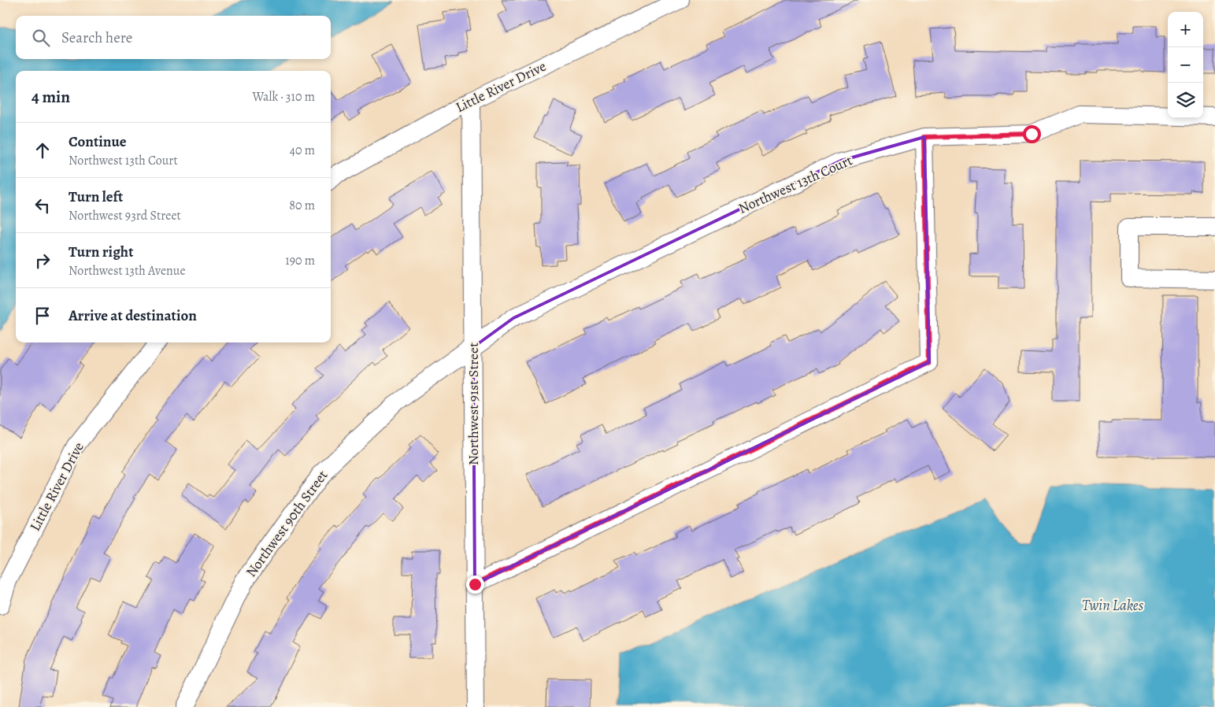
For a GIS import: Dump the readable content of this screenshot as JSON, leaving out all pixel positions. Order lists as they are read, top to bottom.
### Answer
{
  "streets": {
    "street": [
      "Little River Drive",
      "Northwest 13th Court",
      "Northwest 91st Street",
      "Northwest 90th Street"
    ]
  },
  "crossings": [
    ["Little River Drive", "Northwest 91st Street"],
    ["Northwest 13th Court", "Northwest 91st Street"],
    ["Northwest 13th Court", "Northwest 90th Street"],
    ["Northwest 91st Street", "Northwest 90th Street"]
  ],
  "water": ["Twin Lakes"],
  "page": {
    "map_buttons": ["+", "−"],
    "search": "Search here",
    "heading": ["4 min", "Walk · 310 m"],
    "list": [
      ["Continue", "Northwest 13th Court", "40 m"],
      ["Turn left", "Northwest 93rd Street", "80 m"],
      ["Turn right", "Northwest 13th Avenue", "190 m"],
      "Arrive at destination"
    ]
  }
}
